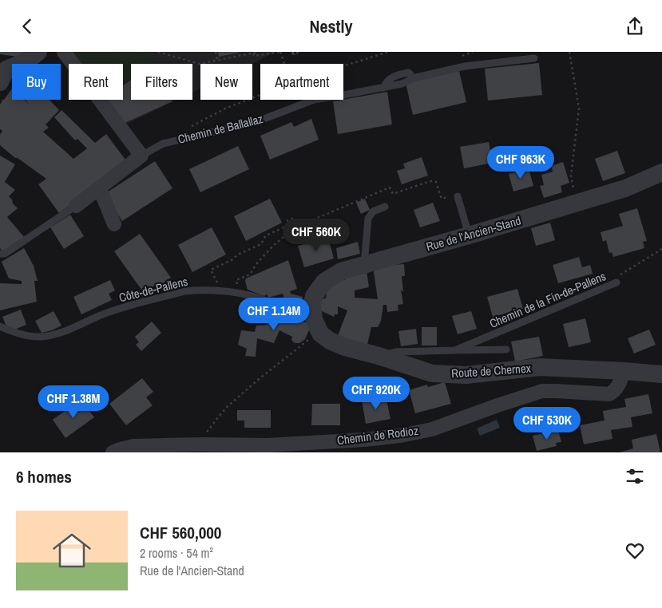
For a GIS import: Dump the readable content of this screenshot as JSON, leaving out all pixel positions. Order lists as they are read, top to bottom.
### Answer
{
  "streets": {
    "street": [
      "Chemin de Ballallaz",
      "Rue de l'Ancien-Stand",
      "Route de Chernex",
      "Chemin de Rodioz"
    ],
    "lane": ["Côte-de-Pallens", "Chemin de la Fin-de-Pallens"]
  },
  "crossings": [
    ["Rue de l'Ancien-Stand", "Côte-de-Pallens"],
    ["Rue de l'Ancien-Stand", "Route de Chernex"],
    ["Côte-de-Pallens", "Route de Chernex"],
    ["Chemin de la Fin-de-Pallens", "Route de Chernex"],
    ["Route de Chernex", "Chemin de Rodioz"]
  ],
  "page": {
    "header": "Nestly",
    "chip": [
      "Buy",
      "Rent",
      "Filters",
      "New",
      "Apartment"
    ],
    "price": [
      "CHF 963K",
      "CHF 560K",
      "CHF 1.14M",
      "CHF 920K",
      "CHF 1.38M",
      "CHF 530K"
    ],
    "heading": "6 homes",
    "list": [
      {
        "name": "CHF 560,000",
        "note": "2 rooms · 54 m² · Rue de l'Ancien-Stand"
      }
    ]
  }
}
